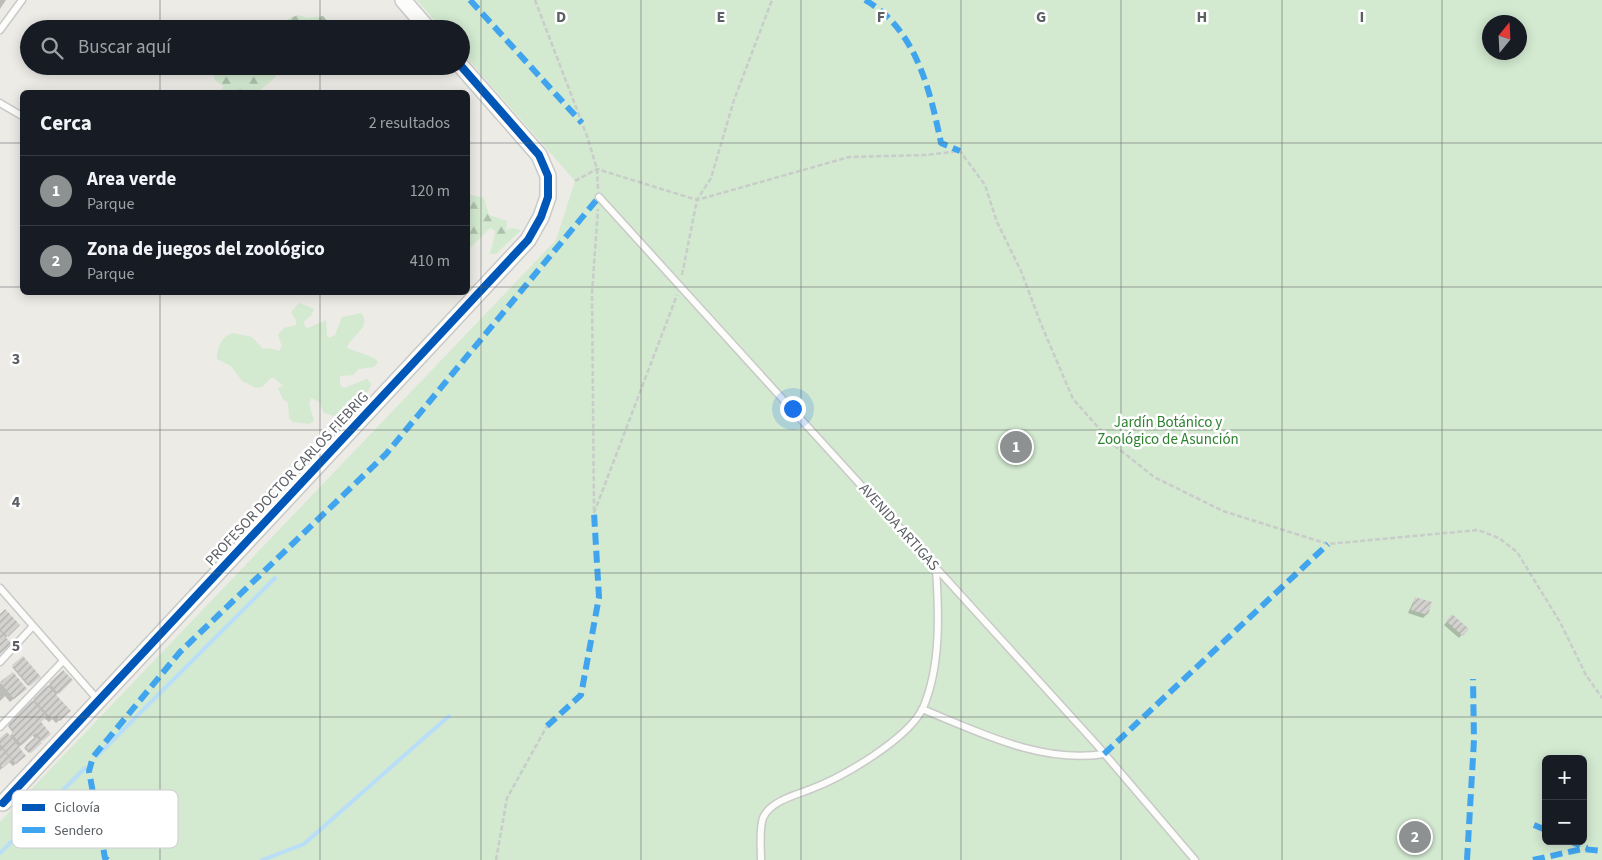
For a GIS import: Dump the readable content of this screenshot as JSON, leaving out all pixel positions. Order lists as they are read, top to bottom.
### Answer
{
  "streets": {
    "street": ["PROFESOR DOCTOR CARLOS FIEBRIG"],
    "lane": ["AVENIDA ARTIGAS"]
  },
  "parks": ["Jardín Botánico y Zoológico de Asunción"],
  "legend": ["Ciclovía", "Sendero"],
  "north": "top",
  "page": {
    "search": "Buscar aquí",
    "heading": ["Cerca", "2 resultados"],
    "list": [
      {
        "mark": "1",
        "name": "Area verde",
        "note": "Parque",
        "value": "120 m"
      },
      {
        "mark": "2",
        "name": "Zona de juegos del zoológico",
        "note": "Parque",
        "value": "410 m"
      }
    ],
    "pins": ["1", "2"],
    "map_buttons": ["+", "−"]
  },
  "grid": {
    "columns": [
      "D",
      "E",
      "F",
      "G",
      "H",
      "I"
    ],
    "rows": ["3", "4", "5"]
  }
}
